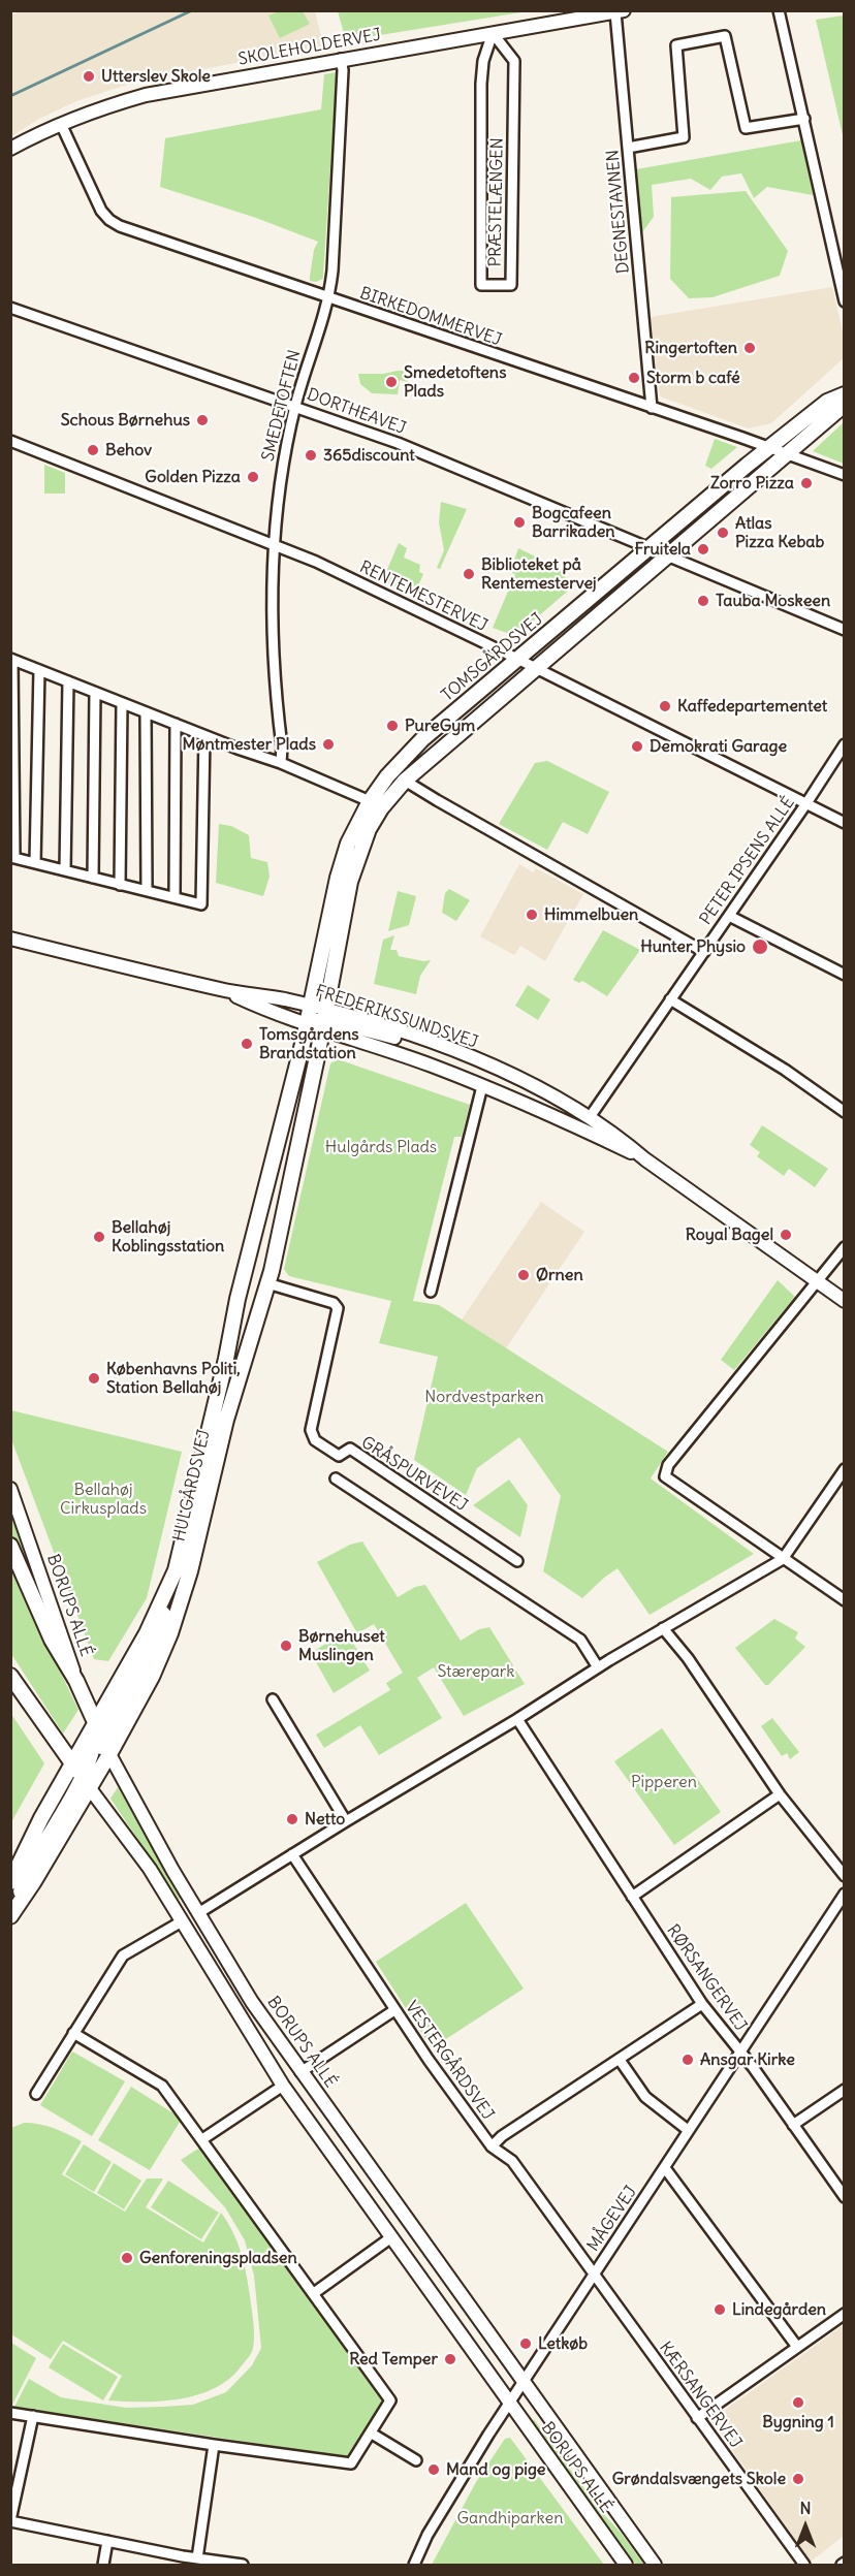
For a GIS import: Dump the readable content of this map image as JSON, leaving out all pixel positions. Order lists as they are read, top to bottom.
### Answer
{
  "streets": {
    "main road": ["TOMSGÅRDSVEJ", "HULGÅRDSVEJ", "BORUPS ALLÉ"],
    "street": [
      "SKOLEHOLDERVEJ",
      "PRÆSTELÆNGEN",
      "DEGNESTAVNEN",
      "BIRKEDOMMERVEJ",
      "SMEDETOFTEN",
      "DORTHEAVEJ",
      "RENTEMESTERVEJ",
      "PETER IPSENS ALLÉ",
      "FREDERIKSSUNDSVEJ",
      "GRÅSPURVEVEJ",
      "RØRSANGERVEJ",
      "VESTERGÅRDSVEJ",
      "MÅGEVEJ",
      "KÆRSANGERVEJ"
    ]
  },
  "crossings": [
    ["SKOLEHOLDERVEJ", "PRÆSTELÆNGEN"],
    ["SKOLEHOLDERVEJ", "DEGNESTAVNEN"],
    ["SKOLEHOLDERVEJ", "BIRKEDOMMERVEJ"],
    ["SKOLEHOLDERVEJ", "SMEDETOFTEN"],
    ["DEGNESTAVNEN", "BIRKEDOMMERVEJ"],
    ["BIRKEDOMMERVEJ", "SMEDETOFTEN"],
    ["BIRKEDOMMERVEJ", "TOMSGÅRDSVEJ"],
    ["SMEDETOFTEN", "DORTHEAVEJ"],
    ["SMEDETOFTEN", "RENTEMESTERVEJ"],
    ["DORTHEAVEJ", "TOMSGÅRDSVEJ"],
    ["RENTEMESTERVEJ", "TOMSGÅRDSVEJ"],
    ["RENTEMESTERVEJ", "PETER IPSENS ALLÉ"],
    ["TOMSGÅRDSVEJ", "FREDERIKSSUNDSVEJ"],
    ["TOMSGÅRDSVEJ", "HULGÅRDSVEJ"],
    ["PETER IPSENS ALLÉ", "FREDERIKSSUNDSVEJ"],
    ["FREDERIKSSUNDSVEJ", "HULGÅRDSVEJ"],
    ["GRÅSPURVEVEJ", "HULGÅRDSVEJ"],
    ["HULGÅRDSVEJ", "BORUPS ALLÉ"],
    ["BORUPS ALLÉ", "MÅGEVEJ"],
    ["RØRSANGERVEJ", "MÅGEVEJ"],
    ["VESTERGÅRDSVEJ", "MÅGEVEJ"],
    ["VESTERGÅRDSVEJ", "KÆRSANGERVEJ"],
    ["MÅGEVEJ", "KÆRSANGERVEJ"]
  ],
  "parks": [
    "Hulgårds Plads",
    "Nordvestparken",
    "Bellahøj Cirkusplads",
    "Stærepark",
    "Pipperen",
    "Gandhiparken"
  ],
  "places": [
    "Utterslev Skole",
    "Ringertoften",
    "Storm b café",
    "Smedetoftens Plads",
    "Schous Børnehus",
    "Behov",
    "365discount",
    "Golden Pizza",
    "Zorro Pizza",
    "Bogcafeen Barrikaden",
    "Atlas Pizza Kebab",
    "Fruitela",
    "Biblioteket på Rentemestervej",
    "Tauba Moskeen",
    "Kaffedepartementet",
    "PureGym",
    "Møntmester Plads",
    "Demokrati Garage",
    "Himmelbuen",
    "Hunter Physio",
    "Tomsgårdens Brandstation",
    "Royal Bagel",
    "Bellahøj Koblingsstation",
    "Ørnen",
    "Københavns Politi, Station Bellahøj",
    "Børnehuset Muslingen",
    "Netto",
    "Ansgar Kirke",
    "Genforeningspladsen",
    "Lindegården",
    "Letkøb",
    "Red Temper",
    "Bygning 1",
    "Mand og pige",
    "Grøndalsvængets Skole"
  ],
  "north": "top"
}
